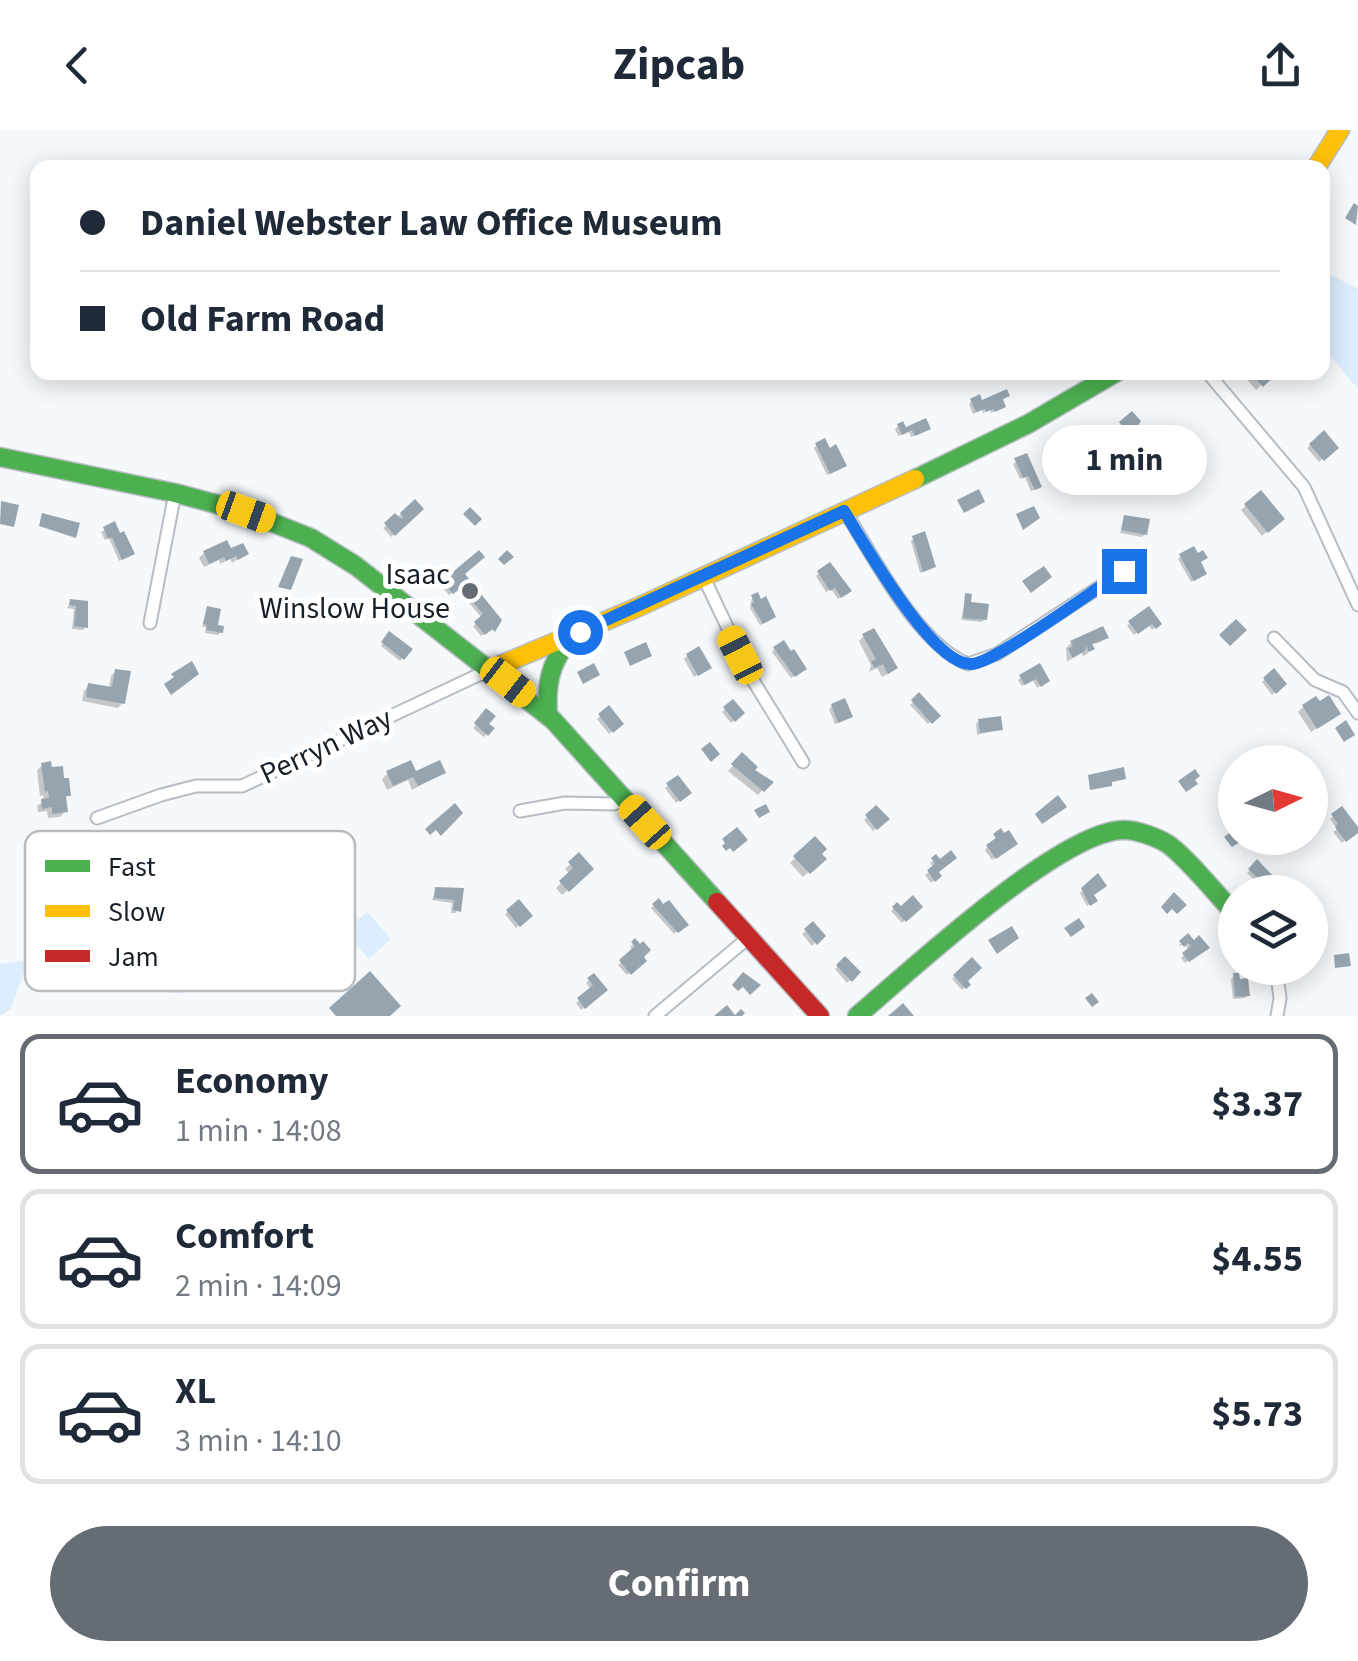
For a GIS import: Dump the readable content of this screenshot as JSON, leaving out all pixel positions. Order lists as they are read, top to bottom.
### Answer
{
  "streets": {
    "street": ["Perryn Way"]
  },
  "places": ["Isaac Winslow House"],
  "legend": ["Fast", "Slow", "Jam"],
  "north": "right",
  "page": {
    "header": "Zipcab",
    "banner": ["Daniel Webster Law Office Museum", "Old Farm Road"],
    "bubble": "1 min",
    "list": [
      {
        "name": "Economy",
        "note": "1 min · 14:08",
        "value": "$3.37"
      },
      {
        "name": "Comfort",
        "note": "2 min · 14:09",
        "value": "$4.55"
      },
      {
        "name": "XL",
        "note": "3 min · 14:10",
        "value": "$5.73"
      }
    ],
    "buttons": "Confirm"
  }
}
